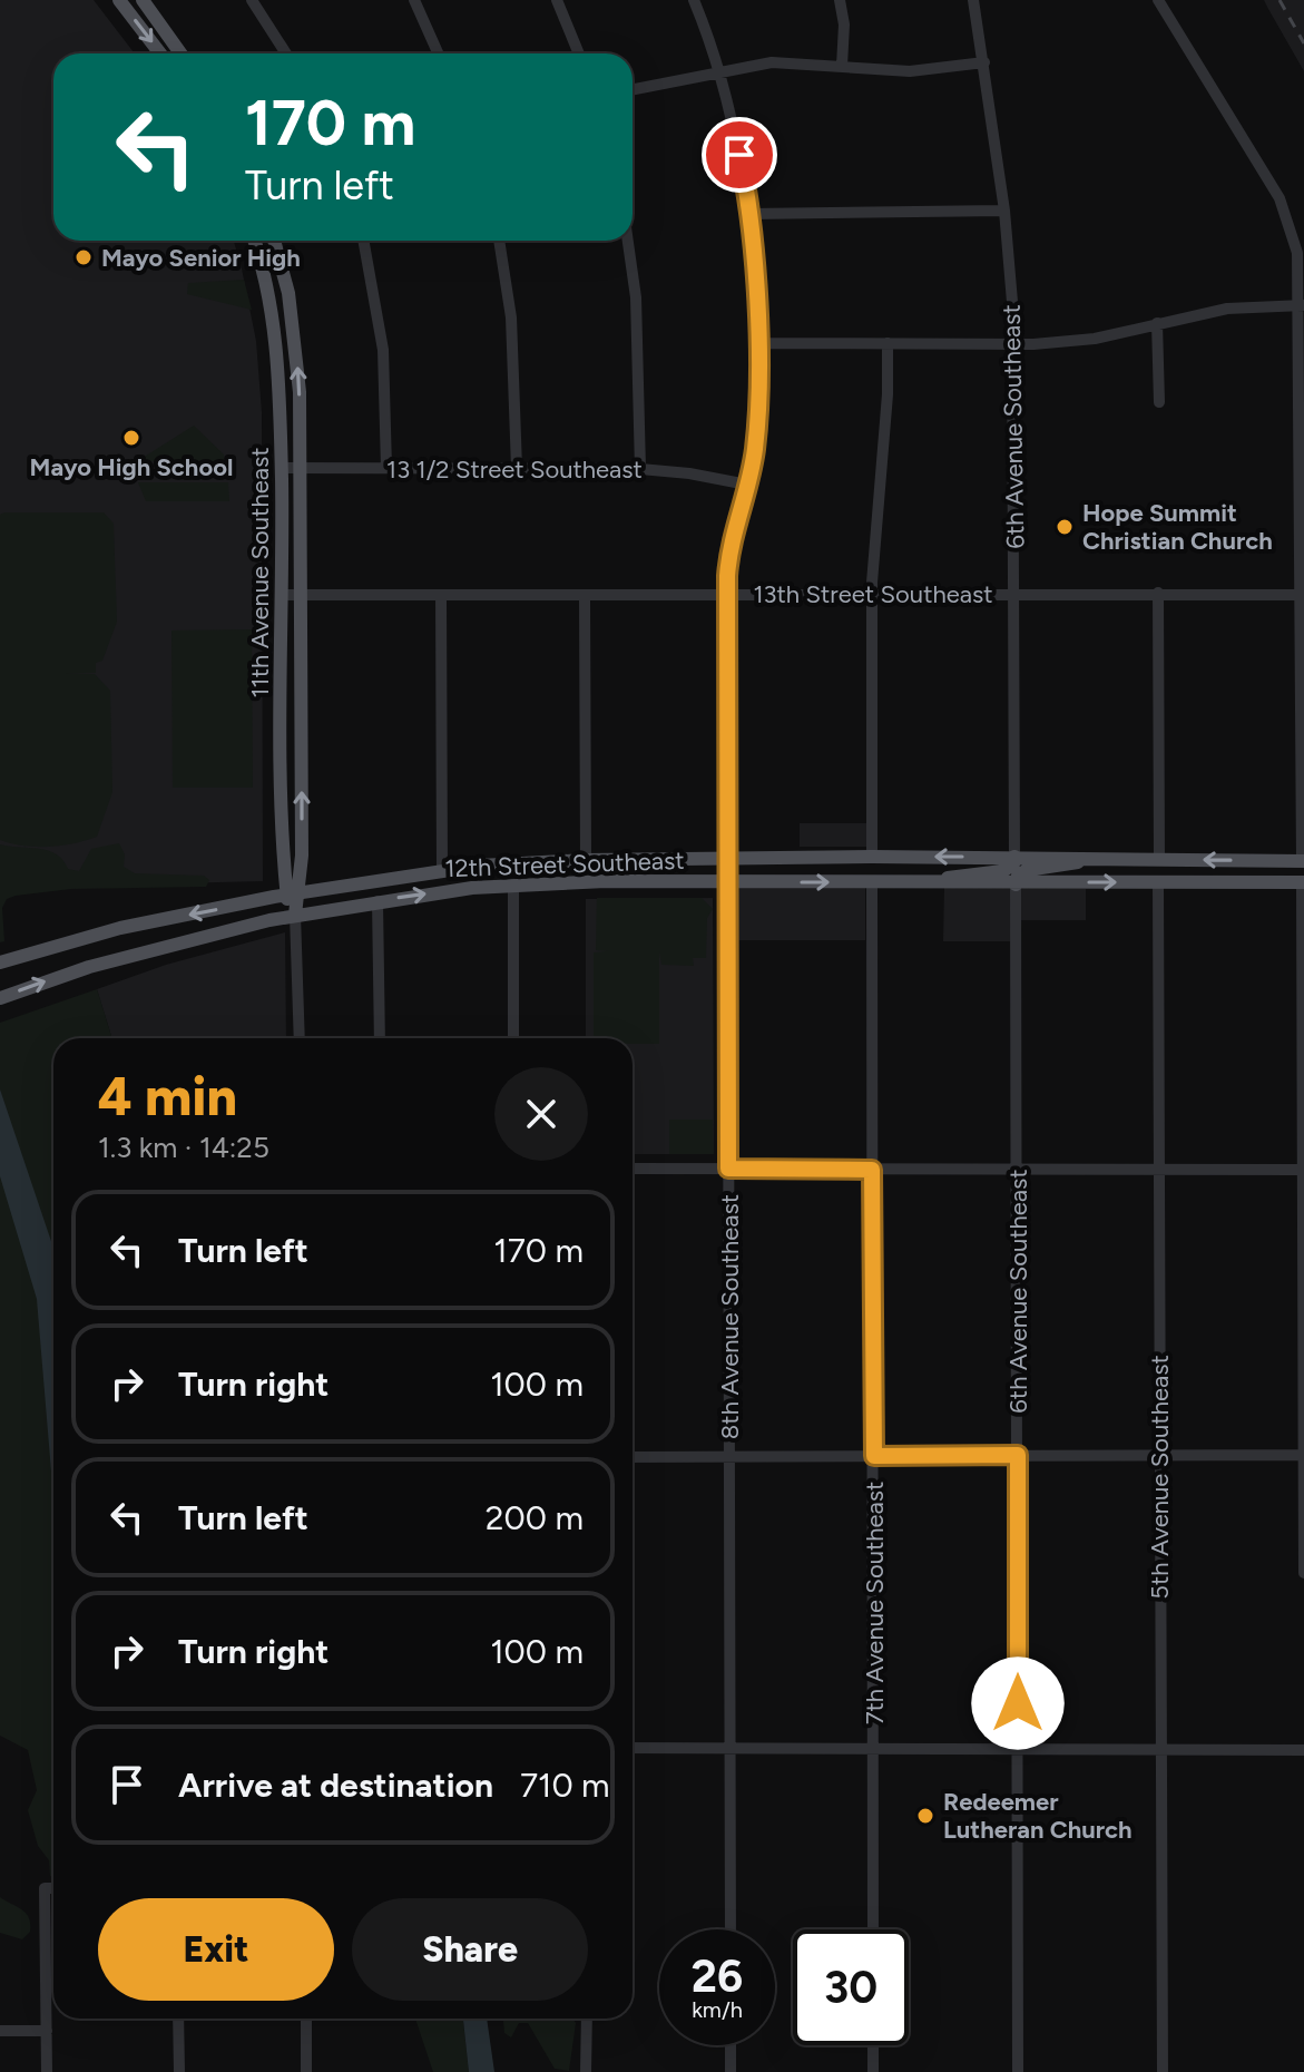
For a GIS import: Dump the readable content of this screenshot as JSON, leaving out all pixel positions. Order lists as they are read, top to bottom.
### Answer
{
  "streets": {
    "main road": ["11th Avenue Southeast", "12th Street Southeast"],
    "street": [
      "6th Avenue Southeast",
      "13 1/2 Street Southeast",
      "13th Street Southeast",
      "8th Avenue Southeast",
      "5th Avenue Southeast",
      "7th Avenue Southeast"
    ]
  },
  "crossings": [
    ["6th Avenue Southeast", "13th Street Southeast"],
    ["6th Avenue Southeast", "12th Street Southeast"],
    ["13 1/2 Street Southeast", "11th Avenue Southeast"],
    ["13 1/2 Street Southeast", "8th Avenue Southeast"],
    ["11th Avenue Southeast", "13th Street Southeast"],
    ["11th Avenue Southeast", "12th Street Southeast"],
    ["13th Street Southeast", "8th Avenue Southeast"],
    ["12th Street Southeast", "8th Avenue Southeast"],
    ["12th Street Southeast", "5th Avenue Southeast"],
    ["12th Street Southeast", "7th Avenue Southeast"]
  ],
  "places": [
    "Mayo Senior High",
    "Mayo High School",
    "Hope Summit Christian Church",
    "Redeemer Lutheran Church"
  ],
  "page": {
    "turn": ["170 m", "Turn left"],
    "heading": ["4 min", "1.3 km · 14:25"],
    "list": [
      {
        "name": "Turn left",
        "value": "170 m"
      },
      {
        "name": "Turn right",
        "value": "100 m"
      },
      {
        "name": "Turn left",
        "value": "200 m"
      },
      {
        "name": "Turn right",
        "value": "100 m"
      },
      {
        "name": "Arrive at destination",
        "value": "710 m"
      }
    ],
    "buttons": ["Exit", "Share"],
    "speed": "26 km/h",
    "limit": "30"
  }
}
